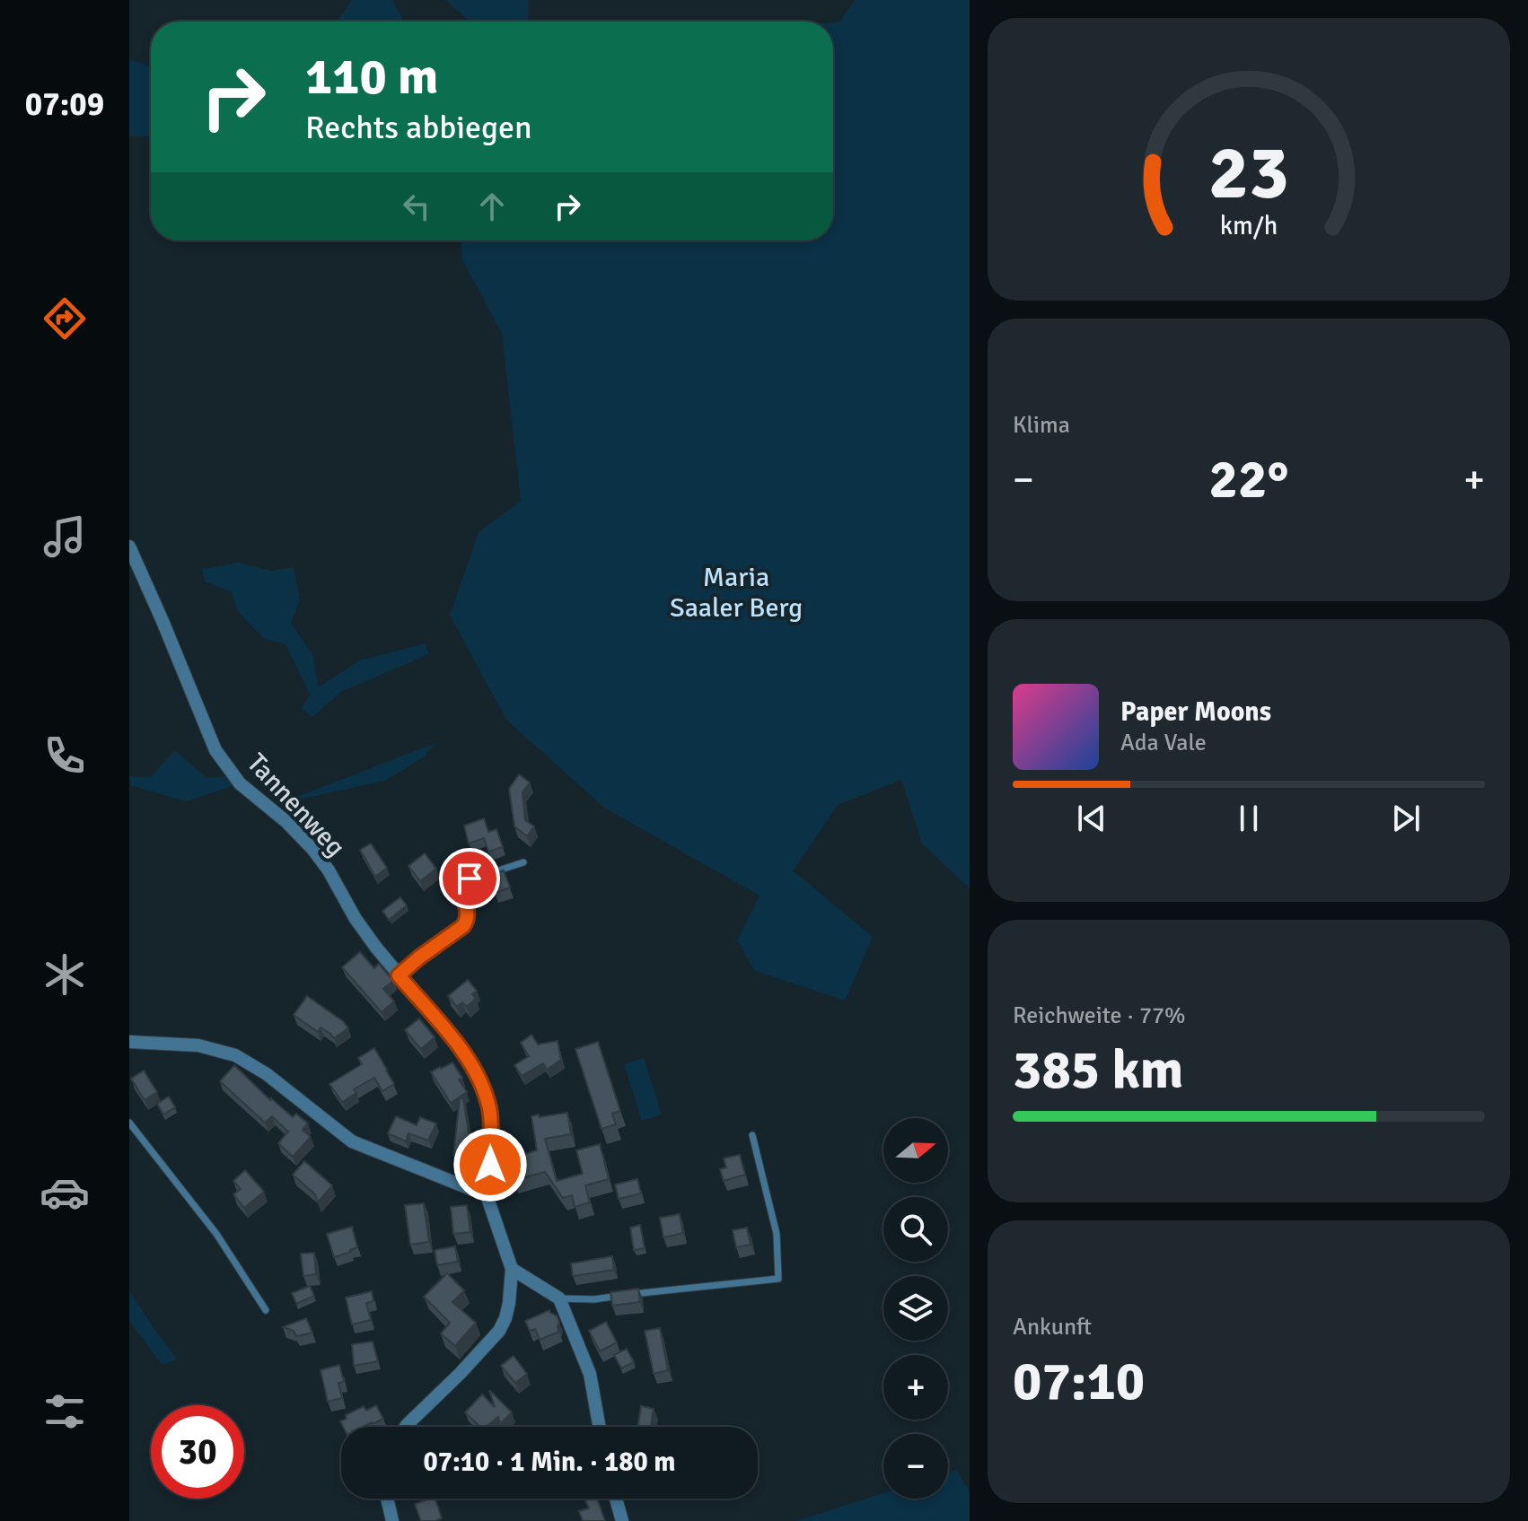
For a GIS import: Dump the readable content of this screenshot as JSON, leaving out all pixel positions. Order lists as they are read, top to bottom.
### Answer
{
  "streets": {
    "street": ["Tannenweg"]
  },
  "parks": ["Maria Saaler Berg"],
  "north": "right",
  "page": {
    "tabs": "07:09",
    "turn": ["110 m", "Rechts abbiegen"],
    "tile": [
      "Klima",
      ["Reichweite · 77%", "385 km"],
      ["Ankunft", "07:10"]
    ],
    "heat": ["−", "22°", "+"],
    "song": ["Paper Moons", "Ada Vale"],
    "map_buttons": ["+", "−"],
    "limit": "30",
    "trip": "07:10 · 1 Min. · 180 m",
    "gauge": ["23", "km/h"]
  }
}
